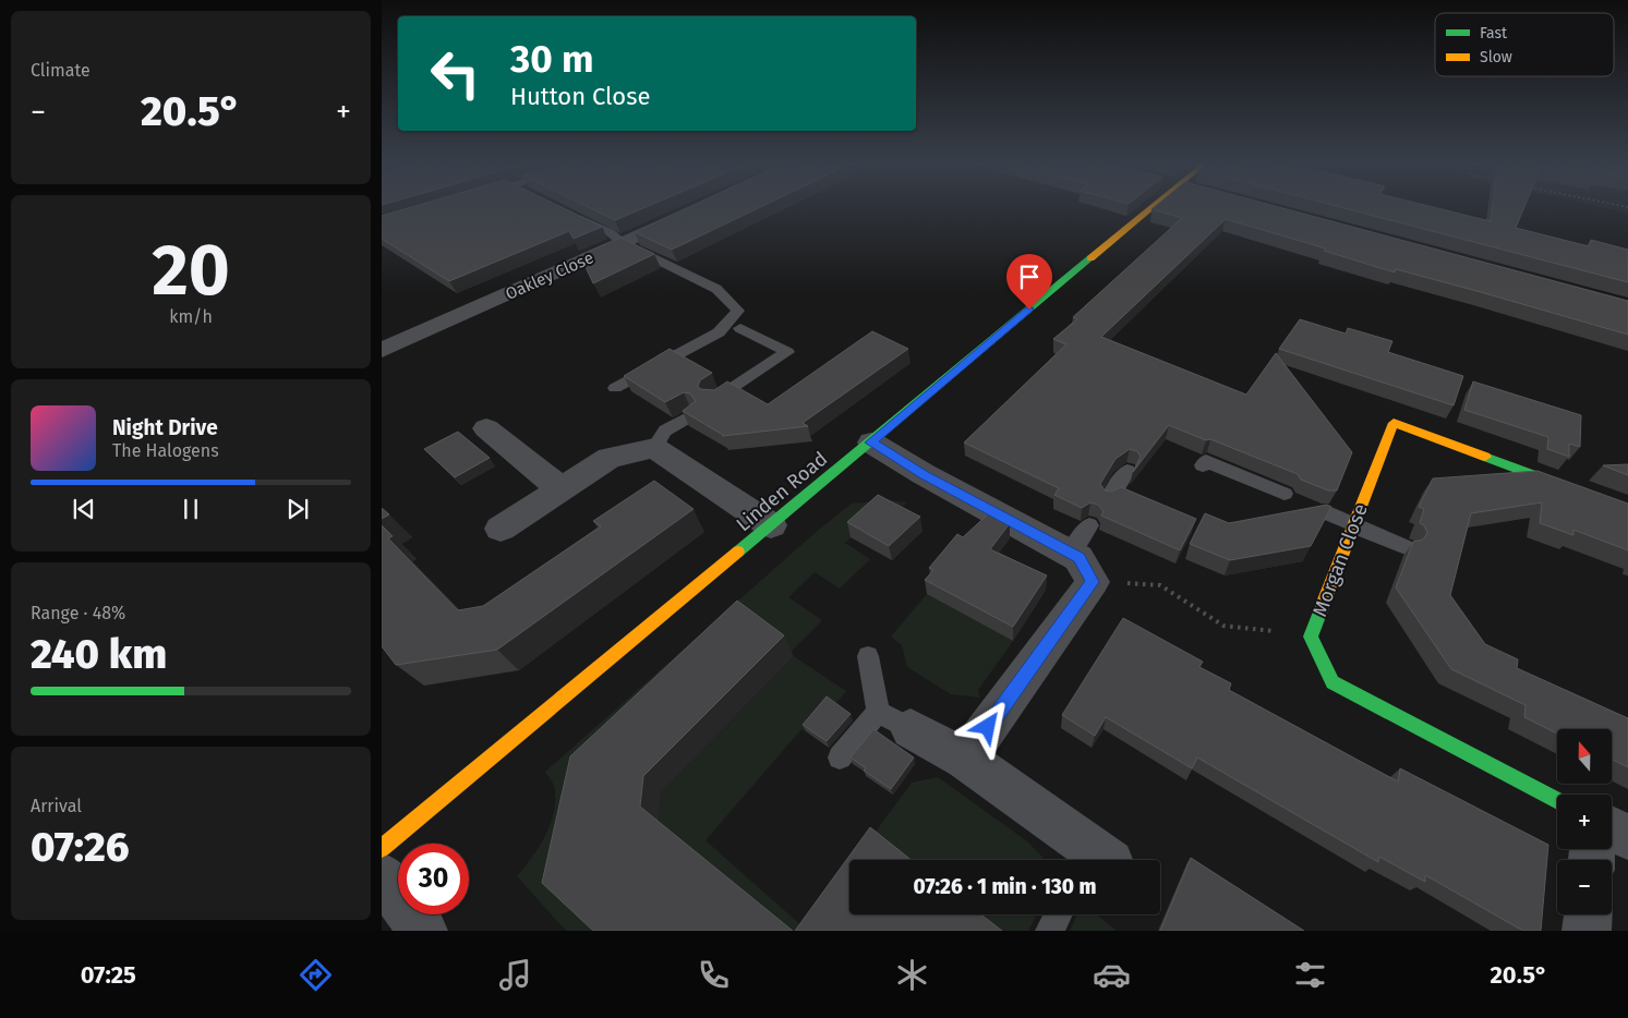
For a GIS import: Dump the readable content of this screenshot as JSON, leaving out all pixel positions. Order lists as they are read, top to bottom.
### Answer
{
  "streets": {
    "street": ["Oakley Close", "Linden Road", "Morgan Close"]
  },
  "legend": ["Fast", "Slow"],
  "north": "top",
  "page": {
    "tile": [
      "Climate",
      ["20", "km/h"],
      ["Range · 48%", "240 km"],
      ["Arrival", "07:26"]
    ],
    "turn": ["30 m", "Hutton Close"],
    "heat": ["−", "20.5°", "+"],
    "song": ["Night Drive", "The Halogens"],
    "map_buttons": ["+", "−"],
    "limit": "30",
    "trip": "07:26 · 1 min · 130 m",
    "tabs": ["07:25", "20.5°"]
  }
}
